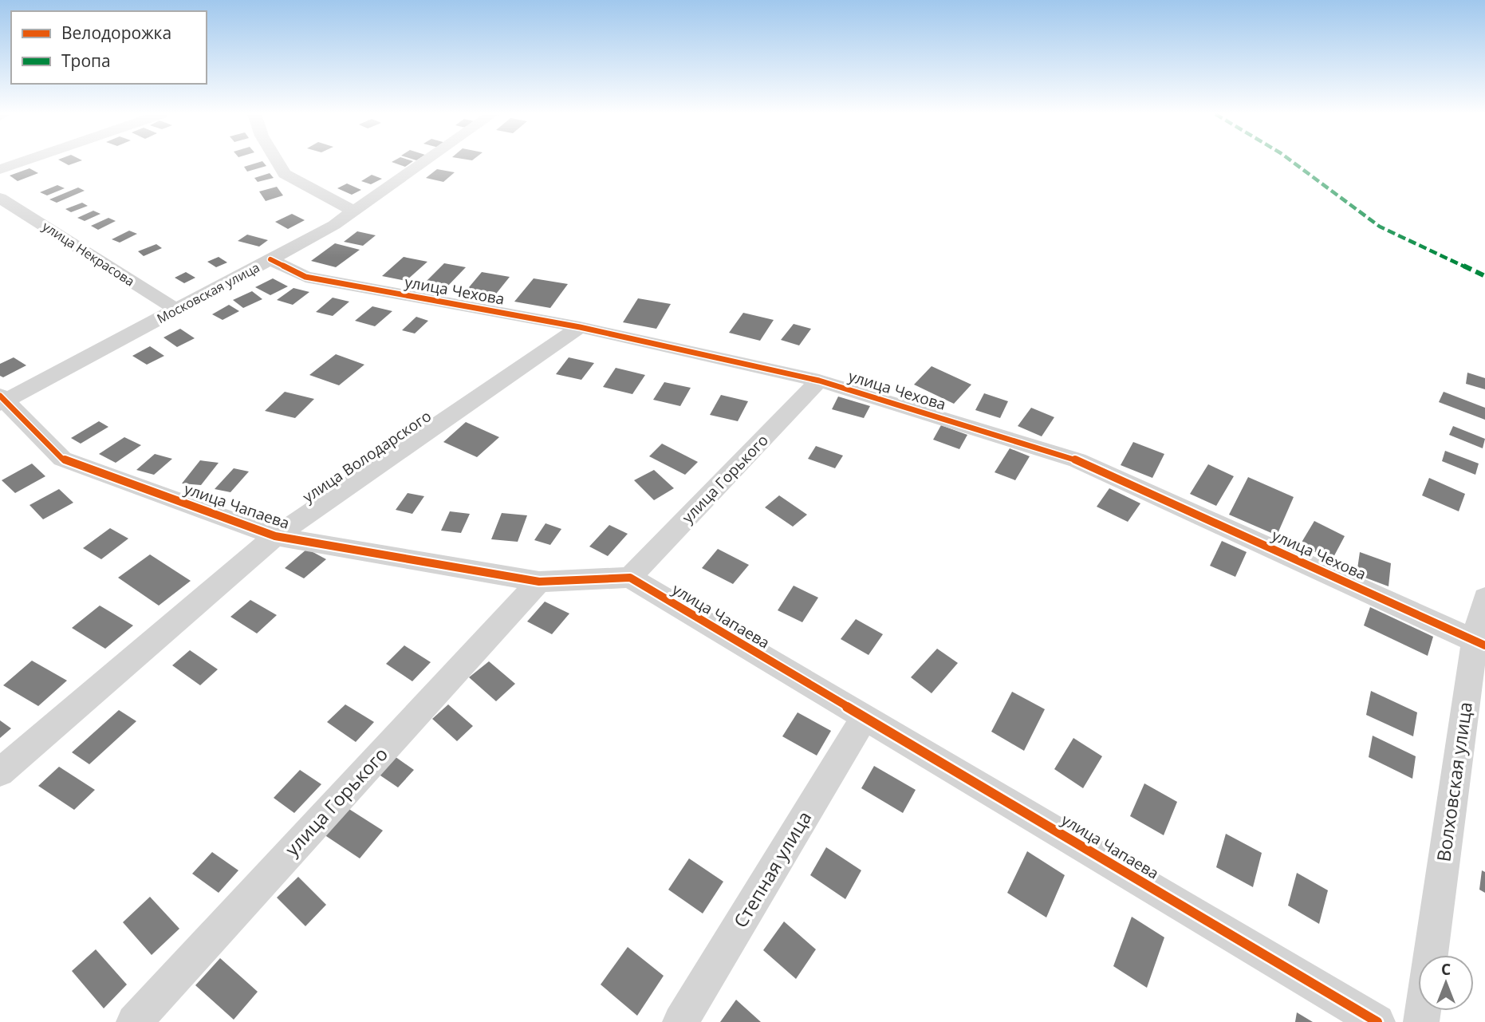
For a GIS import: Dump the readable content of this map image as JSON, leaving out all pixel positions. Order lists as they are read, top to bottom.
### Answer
{
  "streets": {
    "street": [
      "улица Некрасова",
      "улица Чехова",
      "Московская улица",
      "улица Володарского",
      "улица Горького",
      "улица Чапаева",
      "Волховская улица",
      "Степная улица"
    ]
  },
  "crossings": [
    ["улица Некрасова", "Московская улица"],
    ["улица Чехова", "Московская улица"],
    ["улица Чехова", "улица Володарского"],
    ["улица Чехова", "улица Горького"],
    ["улица Чехова", "Волховская улица"],
    ["Московская улица", "улица Чапаева"],
    ["улица Володарского", "улица Чапаева"],
    ["улица Горького", "улица Чапаева"],
    ["улица Чапаева", "Степная улица"]
  ],
  "legend": ["Велодорожка", "Тропа"],
  "north": "top"
}
